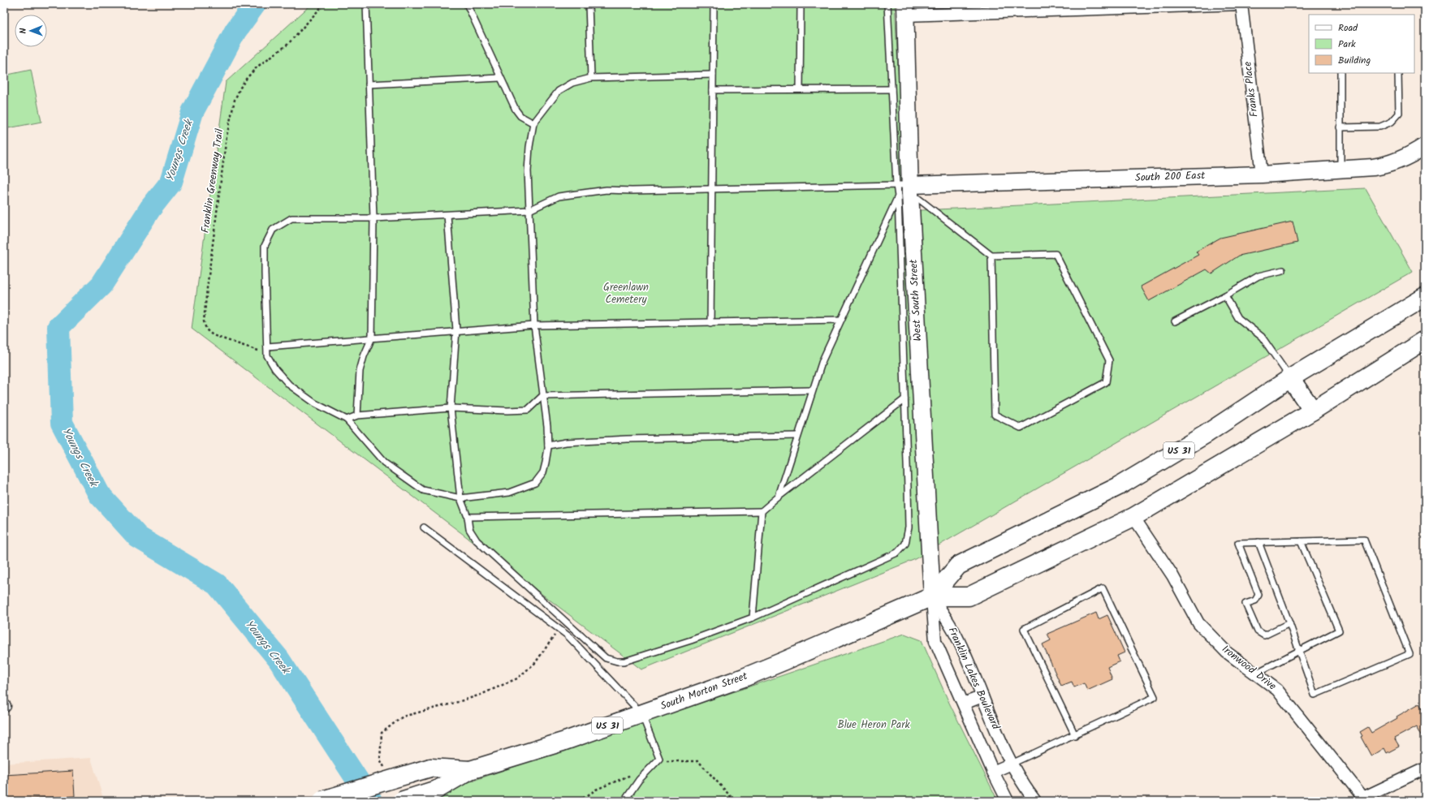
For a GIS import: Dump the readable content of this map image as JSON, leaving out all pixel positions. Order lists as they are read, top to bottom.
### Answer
{
  "streets": {
    "main road": ["US 31", "South Morton Street"],
    "street": [
      "Franks Place",
      "South 200 East",
      "West South Street",
      "Ironwood Drive",
      "Franklin Lakes Boulevard"
    ],
    "path": ["Franklin Greenway Trail"]
  },
  "crossings": [
    ["Franks Place", "South 200 East"],
    ["South 200 East", "West South Street"],
    ["West South Street", "US 31"],
    ["West South Street", "Franklin Lakes Boulevard"],
    ["West South Street", "South Morton Street"],
    ["US 31", "Ironwood Drive"],
    ["US 31", "Franklin Lakes Boulevard"],
    ["US 31", "South Morton Street"],
    ["Franklin Lakes Boulevard", "South Morton Street"]
  ],
  "water": ["Youngs Creek"],
  "parks": ["Greenlawn Cemetery", "Blue Heron Park"],
  "legend": ["Road", "Park", "Building"],
  "north": "left"
}
